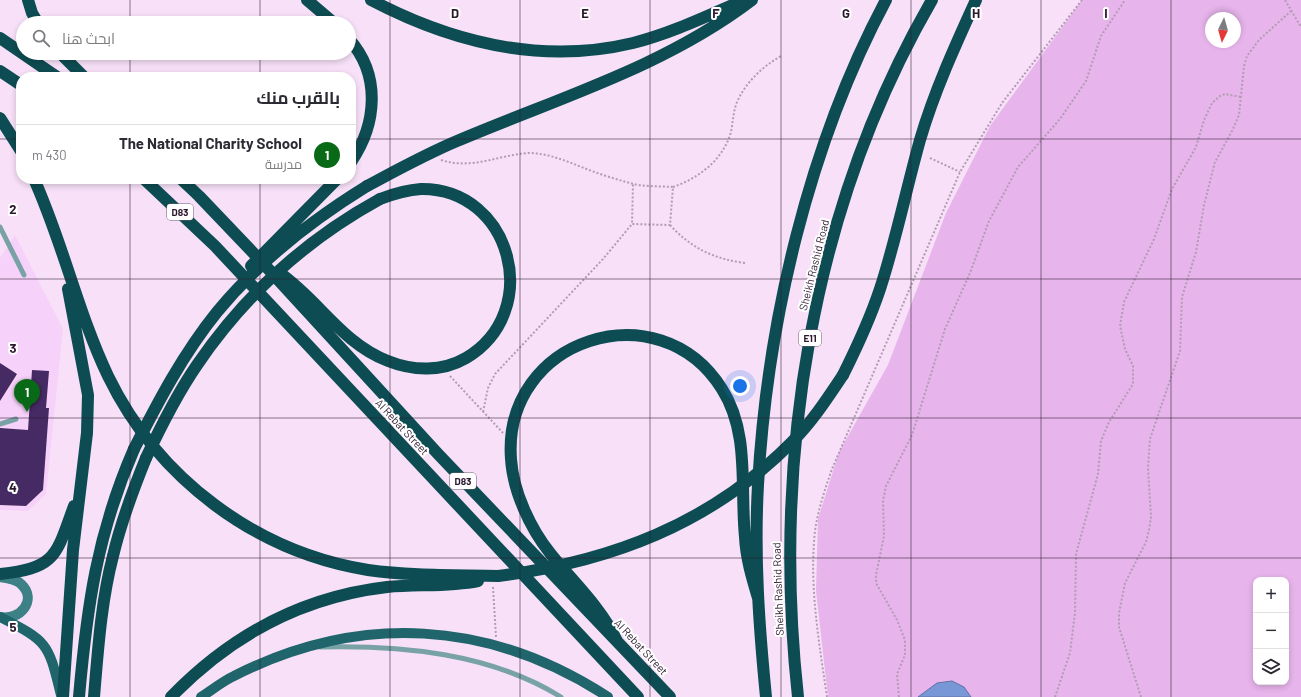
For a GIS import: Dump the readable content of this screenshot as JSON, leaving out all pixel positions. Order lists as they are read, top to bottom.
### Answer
{
  "streets": {
    "highway": [
      "D83",
      "Sheikh Rashid Road",
      "E11",
      "Al Rebat Street"
    ]
  },
  "north": "bottom",
  "page": {
    "search": "ابحث هنا",
    "heading": "بالقرب منك",
    "list": [
      {
        "mark": "1",
        "name": "The National Charity School",
        "note": "مدرسة",
        "value": "430 m"
      }
    ],
    "pins": "1",
    "map_buttons": ["+", "−"]
  },
  "grid": {
    "columns": [
      "D",
      "E",
      "F",
      "G",
      "H",
      "I"
    ],
    "rows": [
      "2",
      "3",
      "4",
      "5"
    ]
  }
}
